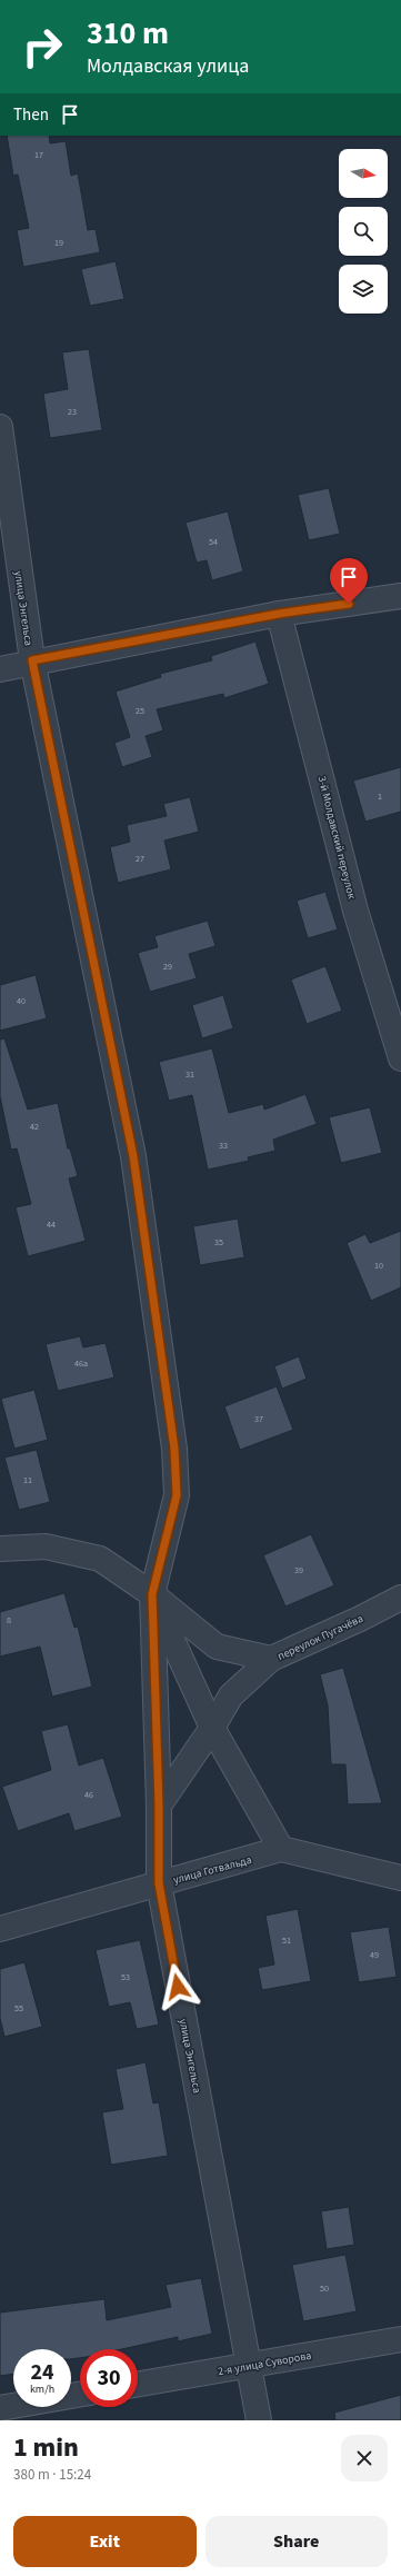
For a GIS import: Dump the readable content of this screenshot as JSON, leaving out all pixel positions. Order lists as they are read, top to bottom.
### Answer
{
  "streets": {
    "street": [
      "улица Энгельса",
      "3-й Молдавский переулок",
      "переулок Пугачёва",
      "улица Готвальда",
      "2-я улица Суворова"
    ]
  },
  "crossings": [
    ["улица Энгельса", "переулок Пугачёва"],
    ["улица Энгельса", "улица Готвальда"],
    ["улица Энгельса", "2-я улица Суворова"]
  ],
  "house_numbers": [
    "17",
    "19",
    "23",
    "54",
    "25",
    "1",
    "27",
    "29",
    "40",
    "31",
    "42",
    "33",
    "44",
    "35",
    "10",
    "46а",
    "37",
    "11",
    "39",
    "8",
    "46",
    "51",
    "49",
    "53",
    "55",
    "50"
  ],
  "north": "right",
  "page": {
    "turn": ["310 m", "Молдавская улица"],
    "then": "Then",
    "speed": "24 km/h",
    "limit": "30",
    "heading": ["1 min", "380 m · 15:24"],
    "buttons": ["Exit", "Share"]
  }
}
